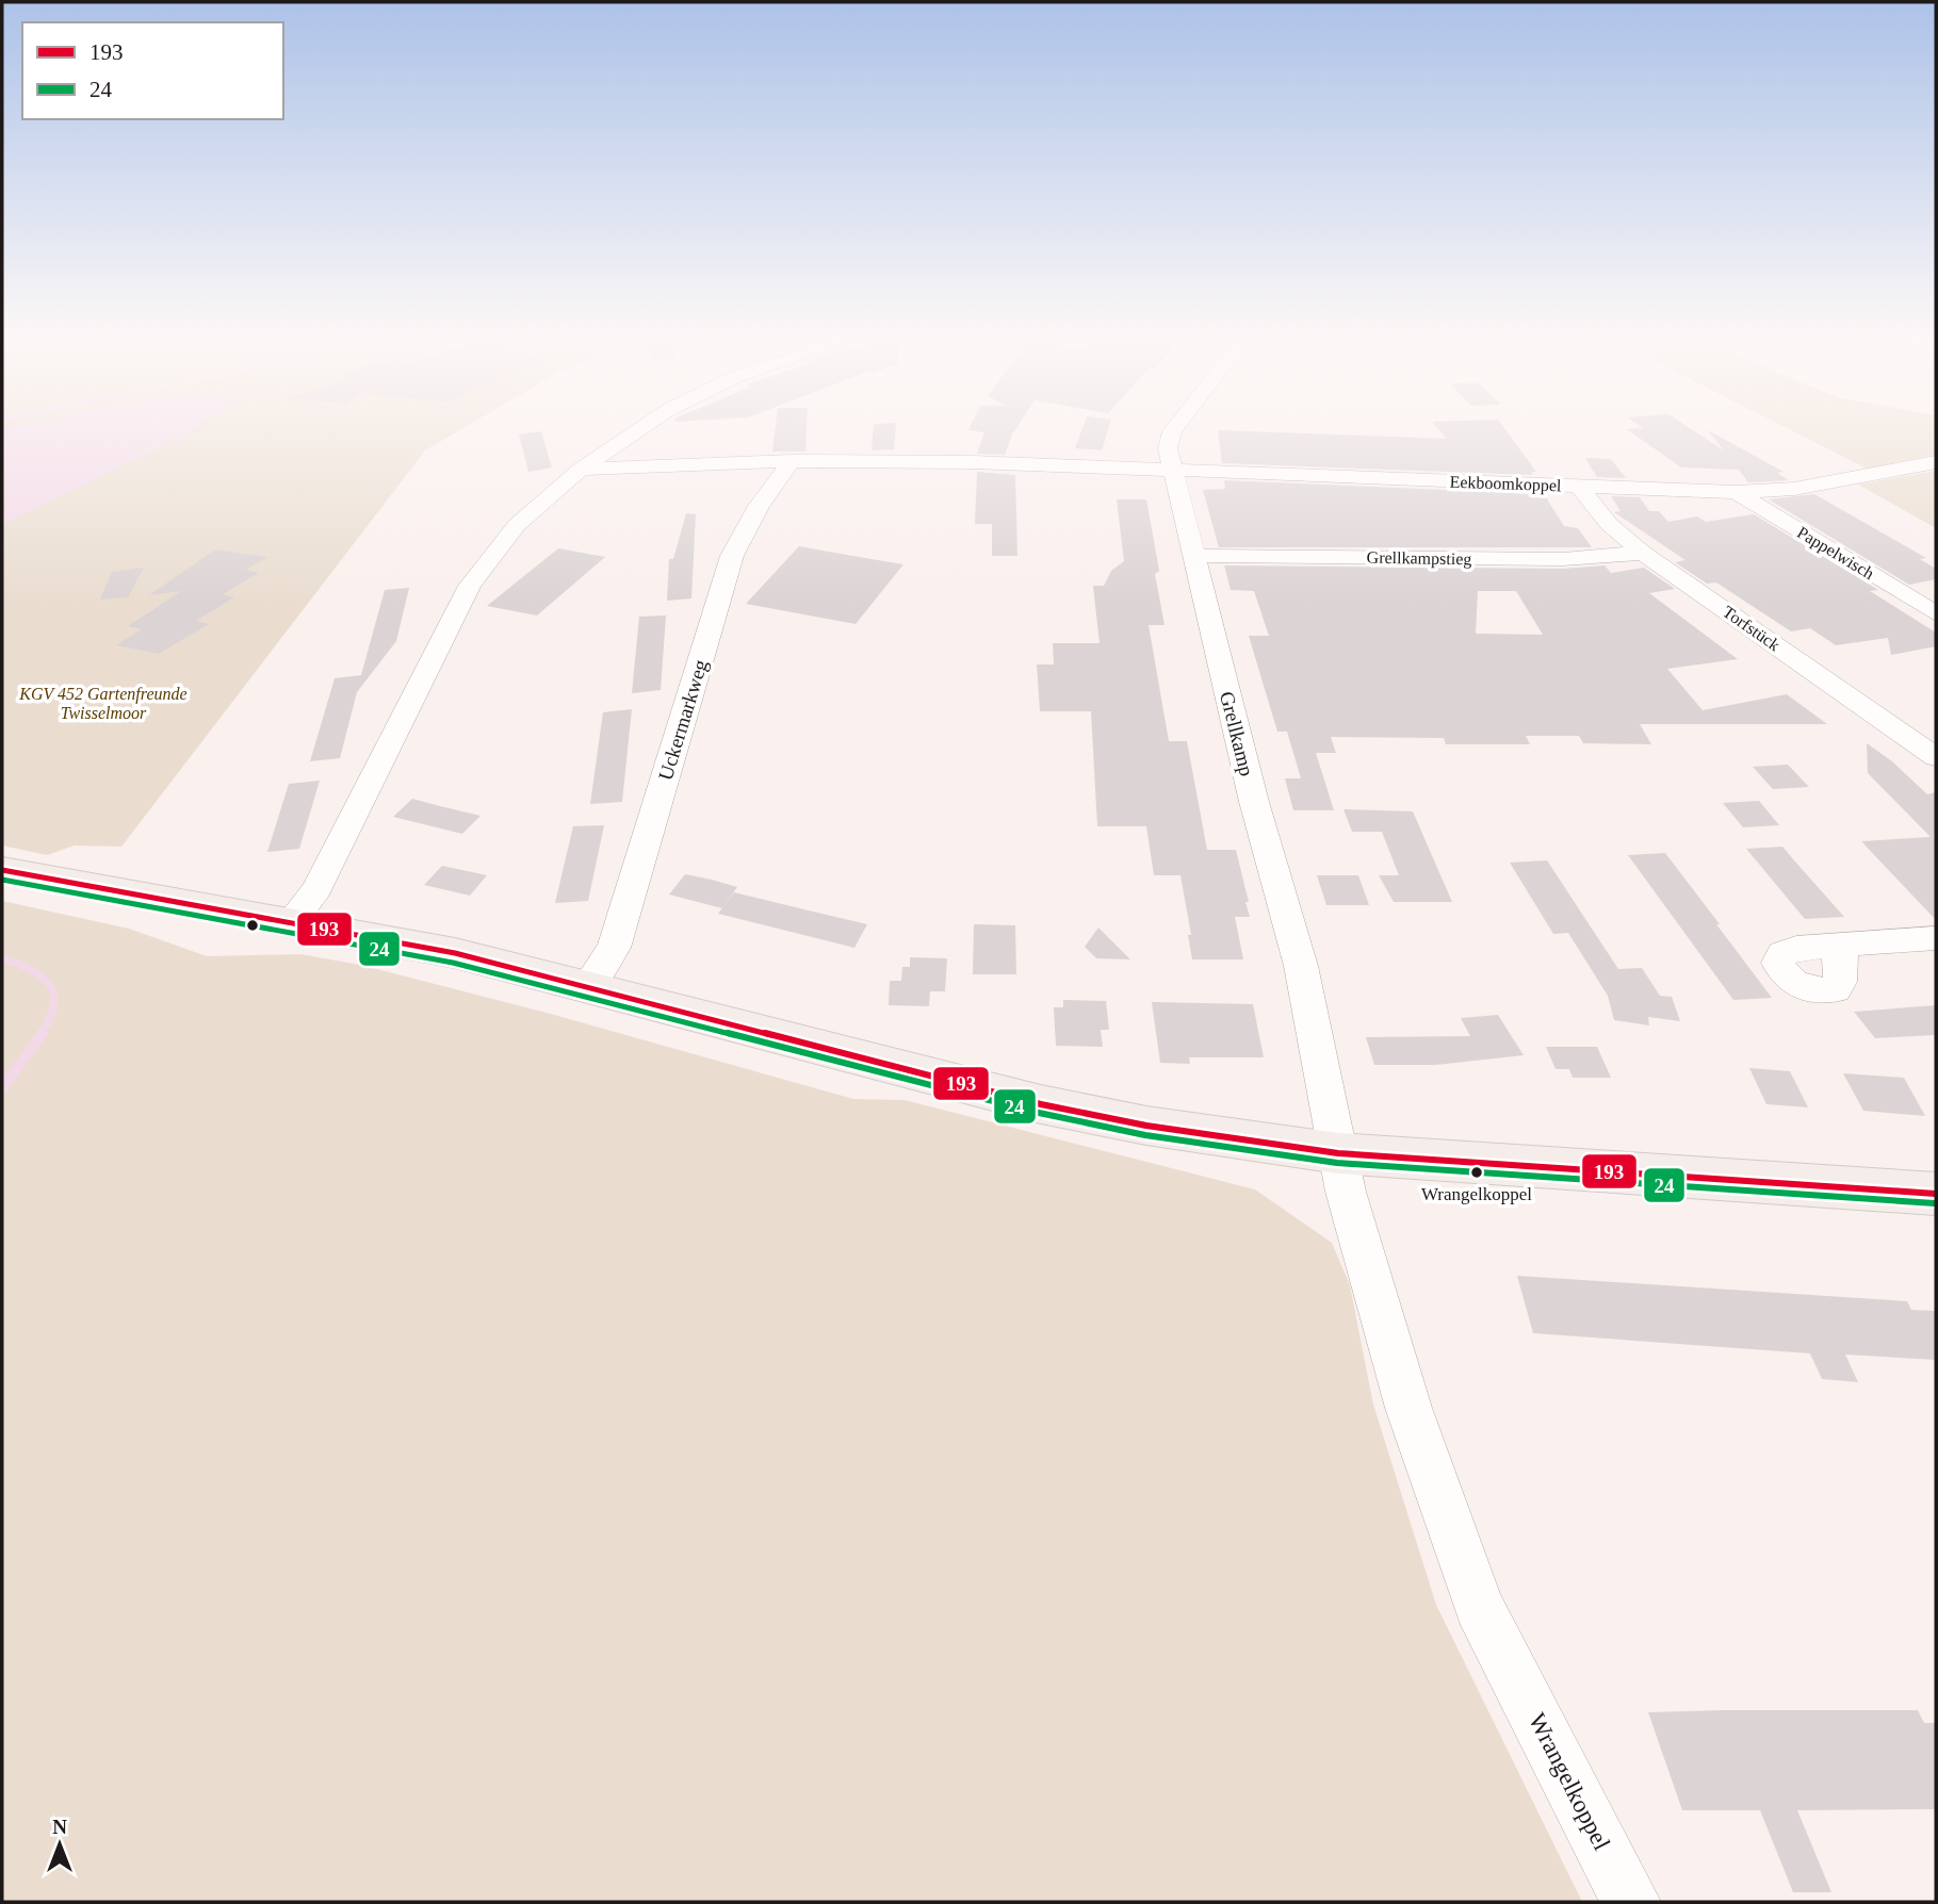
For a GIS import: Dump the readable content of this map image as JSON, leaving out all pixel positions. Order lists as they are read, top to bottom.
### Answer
{
  "streets": {
    "street": [
      "Eekboomkoppel",
      "Pappelwisch",
      "Grellkampstieg",
      "Torfstück",
      "Uckermarkweg",
      "Grellkamp",
      "Wrangelkoppel"
    ]
  },
  "crossings": [
    ["Eekboomkoppel", "Pappelwisch"],
    ["Eekboomkoppel", "Torfstück"],
    ["Eekboomkoppel", "Uckermarkweg"],
    ["Eekboomkoppel", "Grellkamp"],
    ["Grellkampstieg", "Torfstück"],
    ["Grellkampstieg", "Grellkamp"],
    ["Grellkamp", "Wrangelkoppel"]
  ],
  "parks": ["KGV 452 Gartenfreunde Twisselmoor"],
  "places": ["Wrangelkoppel"],
  "lines": ["transit line 193", "transit line 24"],
  "legend": ["193", "24"],
  "north": "top"
}
